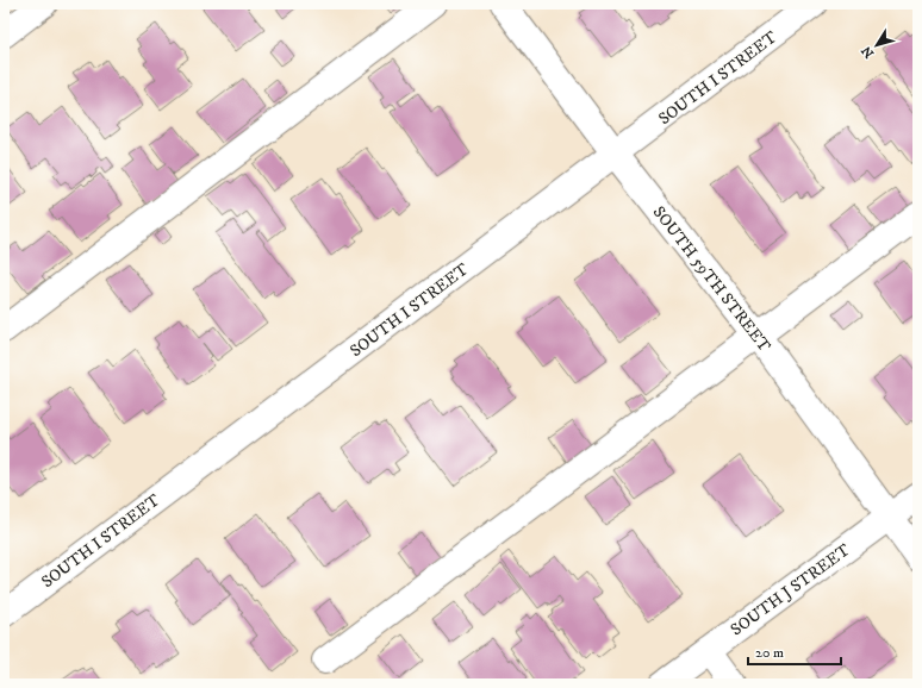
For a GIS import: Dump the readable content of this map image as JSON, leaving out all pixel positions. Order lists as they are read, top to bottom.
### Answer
{
  "streets": {
    "street": ["SOUTH I STREET", "SOUTH 59TH STREET", "SOUTH J STREET"]
  },
  "crossings": [
    ["SOUTH I STREET", "SOUTH 59TH STREET"],
    ["SOUTH 59TH STREET", "SOUTH J STREET"]
  ],
  "scale_bar": "20 m",
  "north": "bottom left"
}
